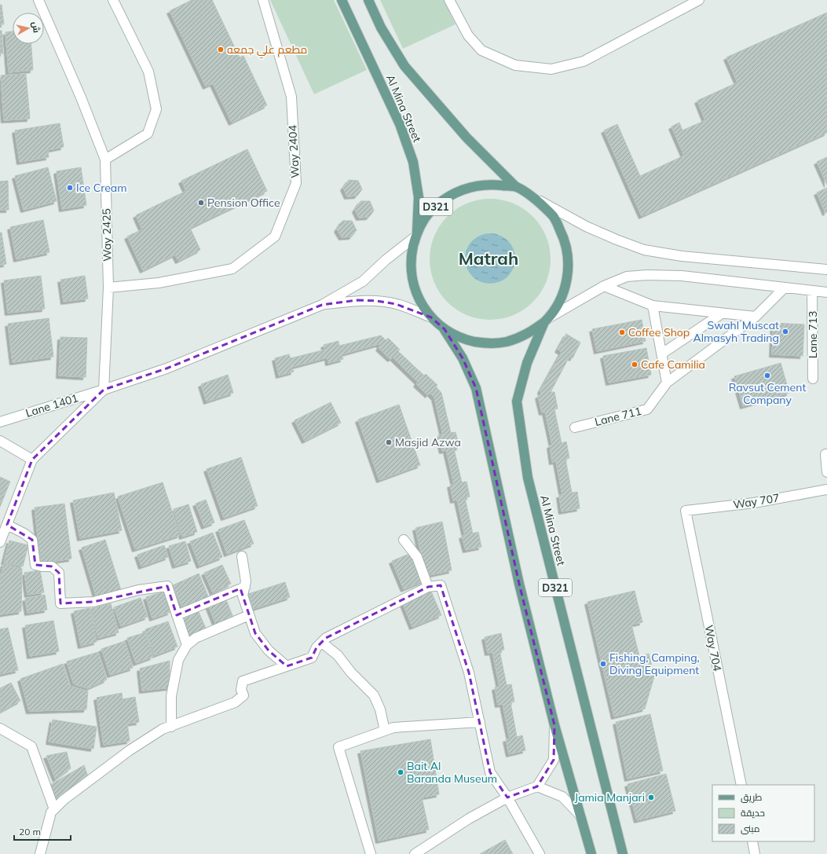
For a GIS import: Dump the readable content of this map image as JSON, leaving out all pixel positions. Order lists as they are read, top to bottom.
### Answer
{
  "streets": {
    "main road": ["Al Mina Street", "D321"],
    "street": [
      "Way 2404",
      "Way 2425",
      "Lane 713",
      "Lane 1401",
      "Lane 711",
      "Way 707",
      "Way 704"
    ]
  },
  "crossings": [
    ["Al Mina Street", "D321"],
    ["Way 2404", "Way 2425"],
    ["Way 2425", "Lane 1401"],
    ["Way 707", "Way 704"]
  ],
  "districts": ["Matrah"],
  "places": [
    "مطعم علي جمعه",
    "Ice Cream",
    "Pension Office",
    "Swahl Muscat Almasyh Trading",
    "Coffee Shop",
    "Cafe Camilia",
    "Ravsut Cement Company",
    "Masjid Azwa",
    "Fishing, Camping, Diving Equipment",
    "Bait Al Baranda Museum",
    "Jamia Manjari"
  ],
  "legend": ["طريق", "حديقة", "مبنى"],
  "scale_bar": "20 m",
  "north": "right"
}
